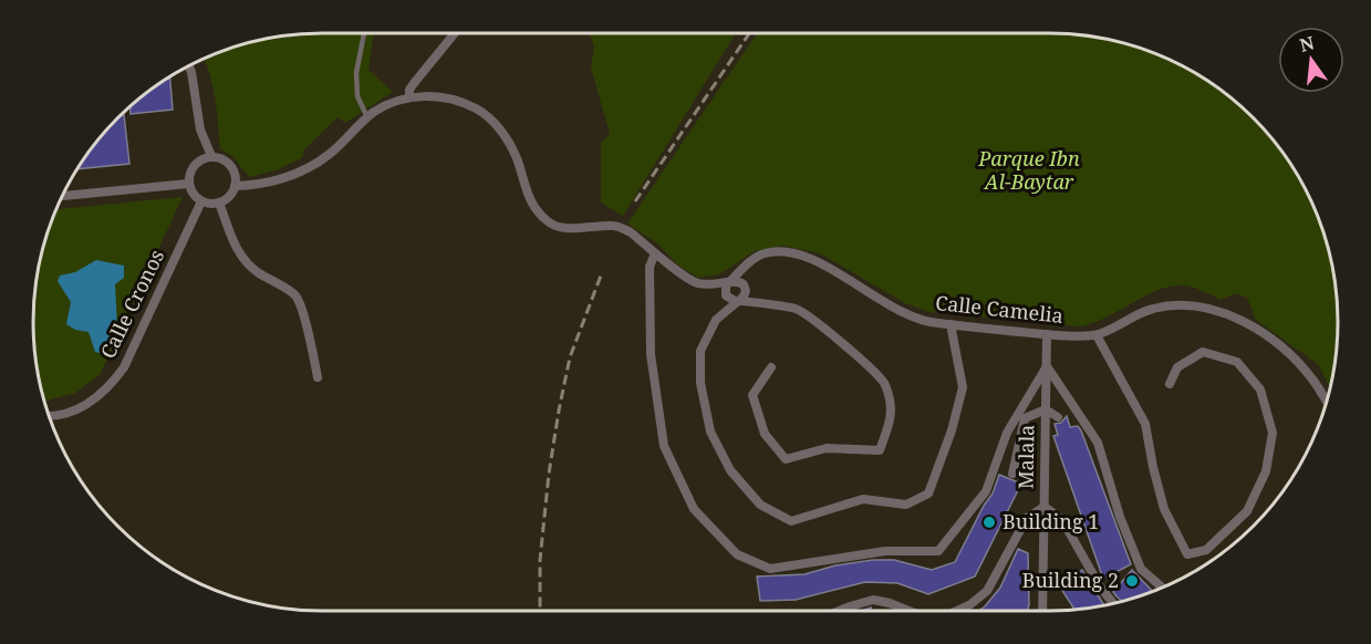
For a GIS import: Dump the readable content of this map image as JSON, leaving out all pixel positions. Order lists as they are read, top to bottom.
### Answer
{
  "streets": {
    "street": ["Calle Cronos", "Calle Camelia", "Malala"]
  },
  "crossings": [
    ["Calle Camelia", "Malala"]
  ],
  "parks": ["Parque Ibn Al-Baytar"],
  "places": ["Building 1", "Building 2"],
  "north": "top"
}
